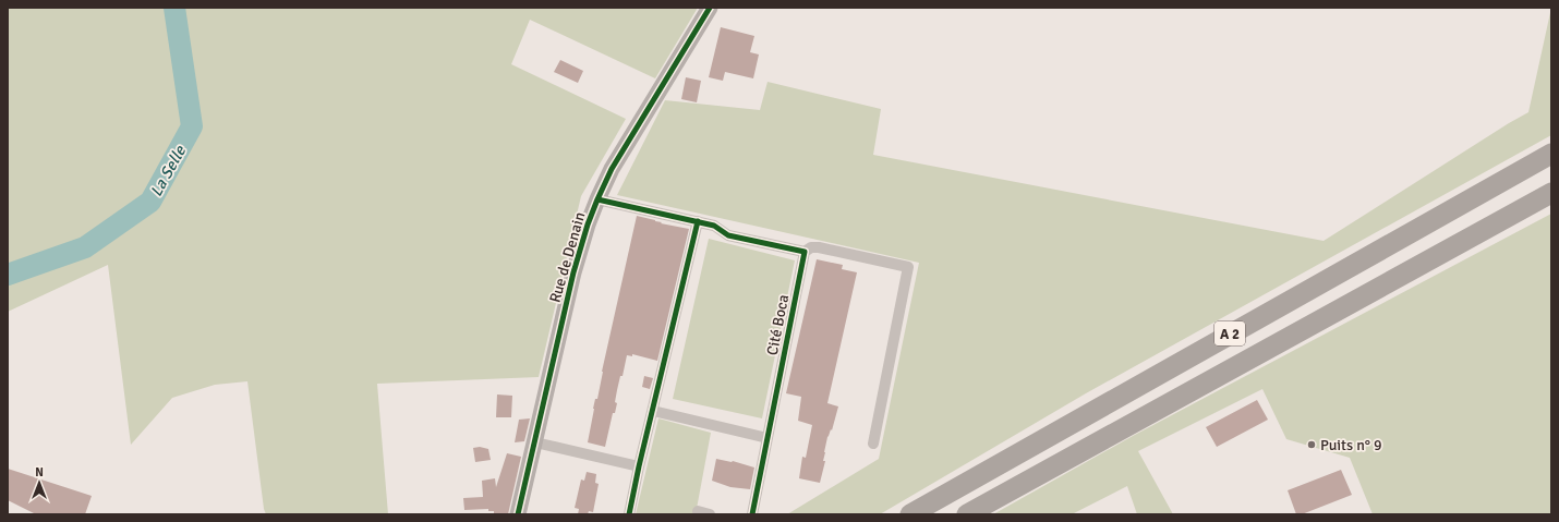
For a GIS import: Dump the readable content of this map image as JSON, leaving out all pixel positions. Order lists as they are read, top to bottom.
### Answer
{
  "streets": {
    "highway": ["A 2"],
    "street": ["Rue de Denain", "Cité Boca"]
  },
  "water": ["La Selle"],
  "places": ["Puits n° 9"],
  "north": "top"
}
